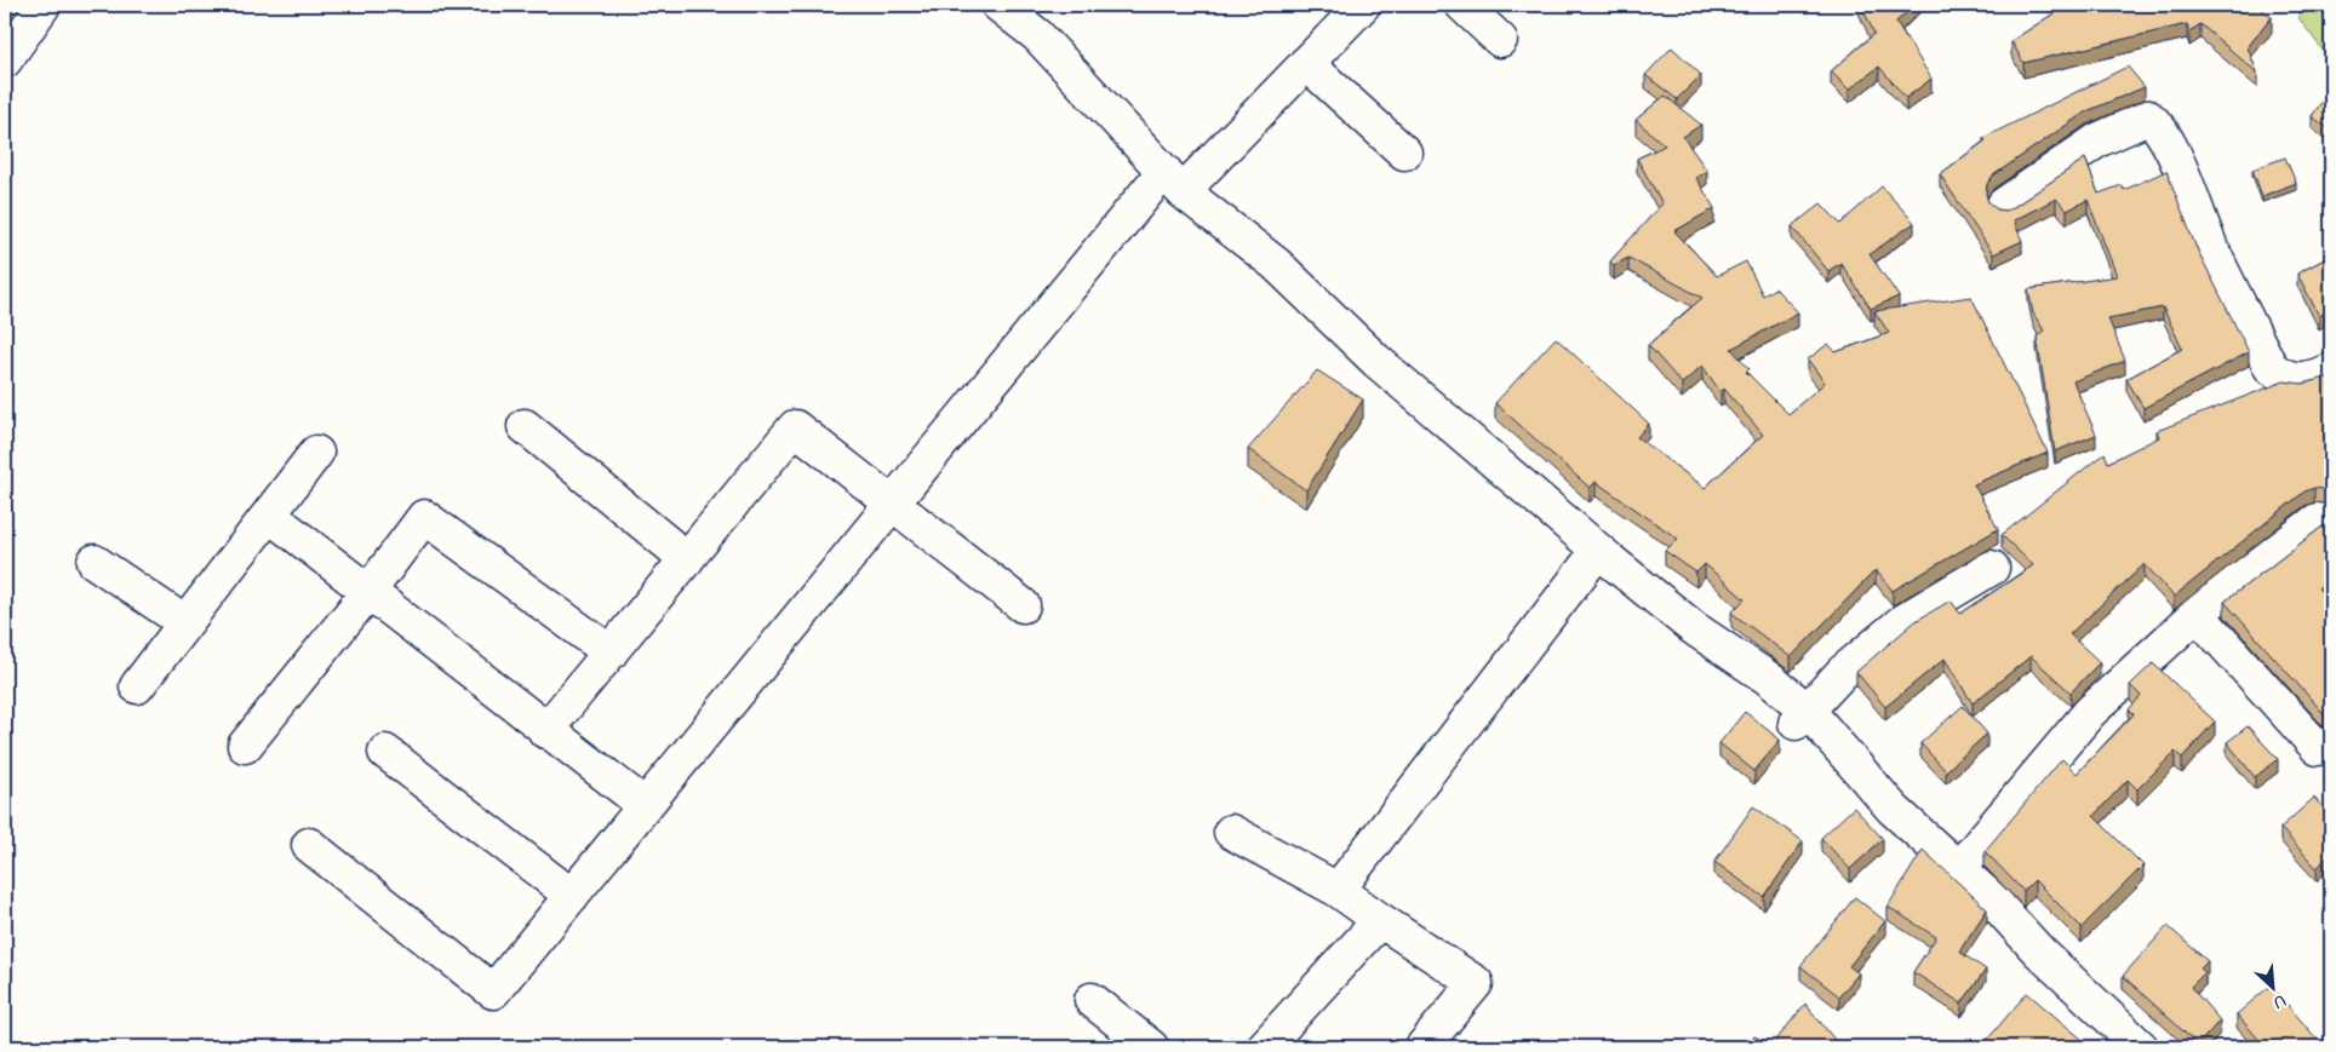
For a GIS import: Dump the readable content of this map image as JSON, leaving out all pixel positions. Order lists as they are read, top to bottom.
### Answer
{
  "north": "bottom right"
}
